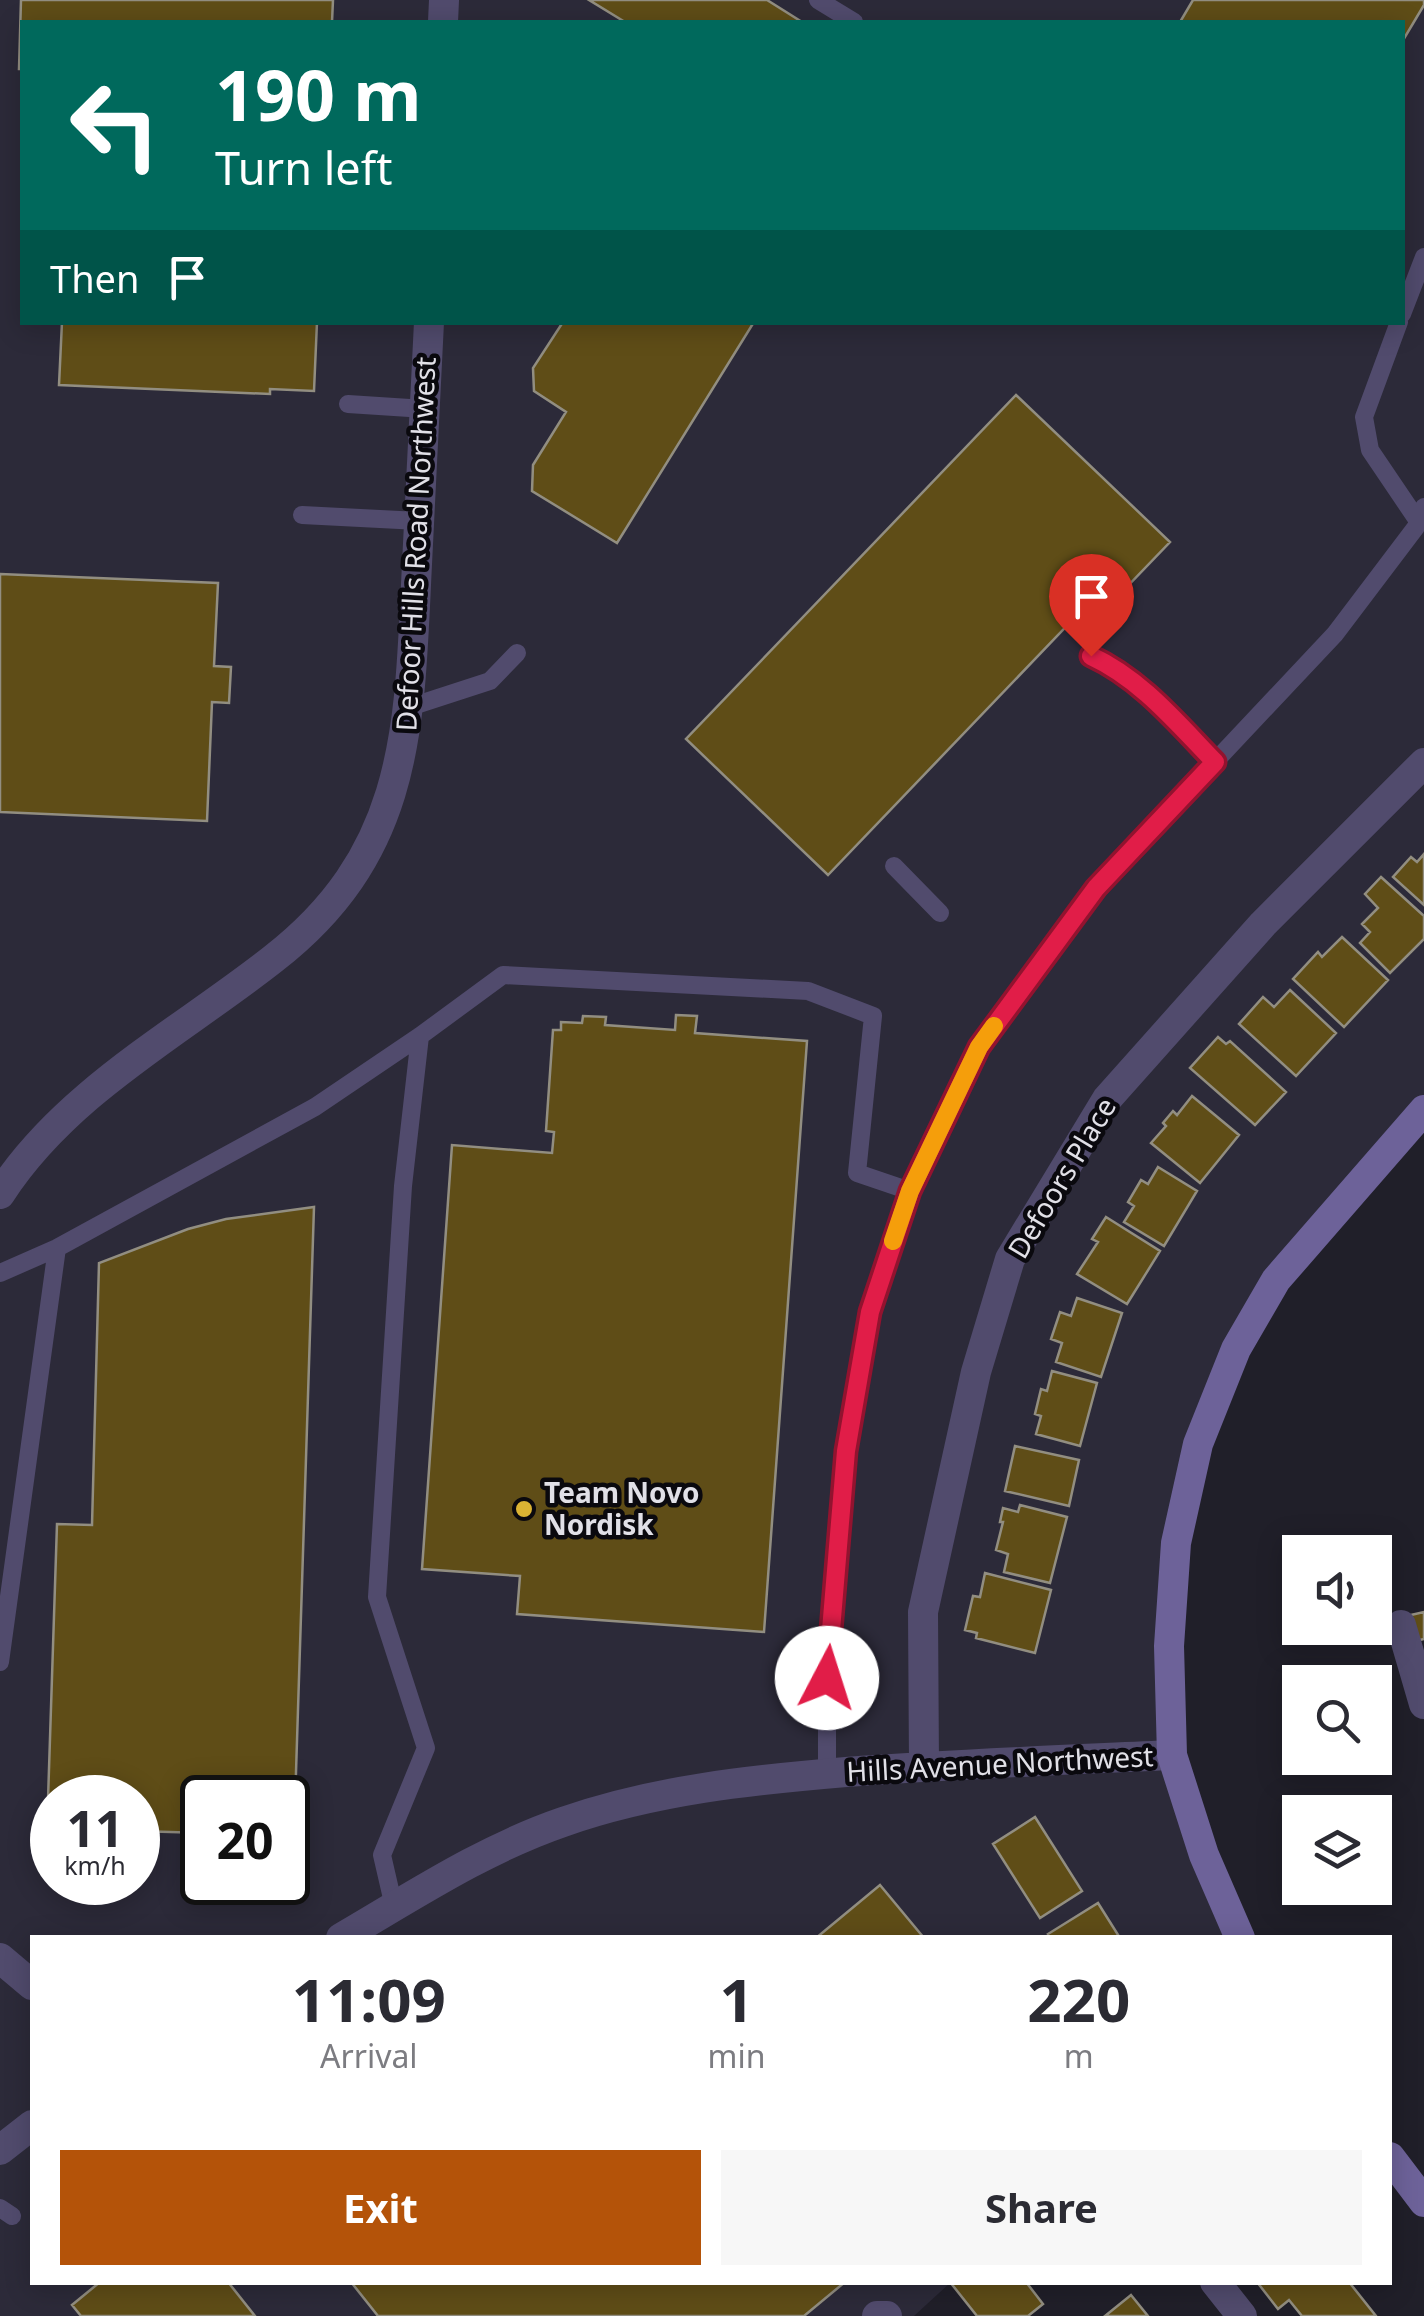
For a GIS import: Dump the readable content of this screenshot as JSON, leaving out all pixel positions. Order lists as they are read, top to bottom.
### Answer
{
  "streets": {
    "street": ["Defoor Hills Road Northwest", "Defoors Place", "Hills Avenue Northwest"]
  },
  "crossings": [
    ["Defoors Place", "Hills Avenue Northwest"]
  ],
  "places": ["Team Novo Nordisk"],
  "page": {
    "turn": ["190 m", "Turn left"],
    "then": "Then",
    "speed": "11 km/h",
    "limit": "20",
    "eta": [
      "11:09",
      "Arrival",
      "1",
      "min",
      "220",
      "m"
    ],
    "buttons": ["Exit", "Share"]
  }
}
